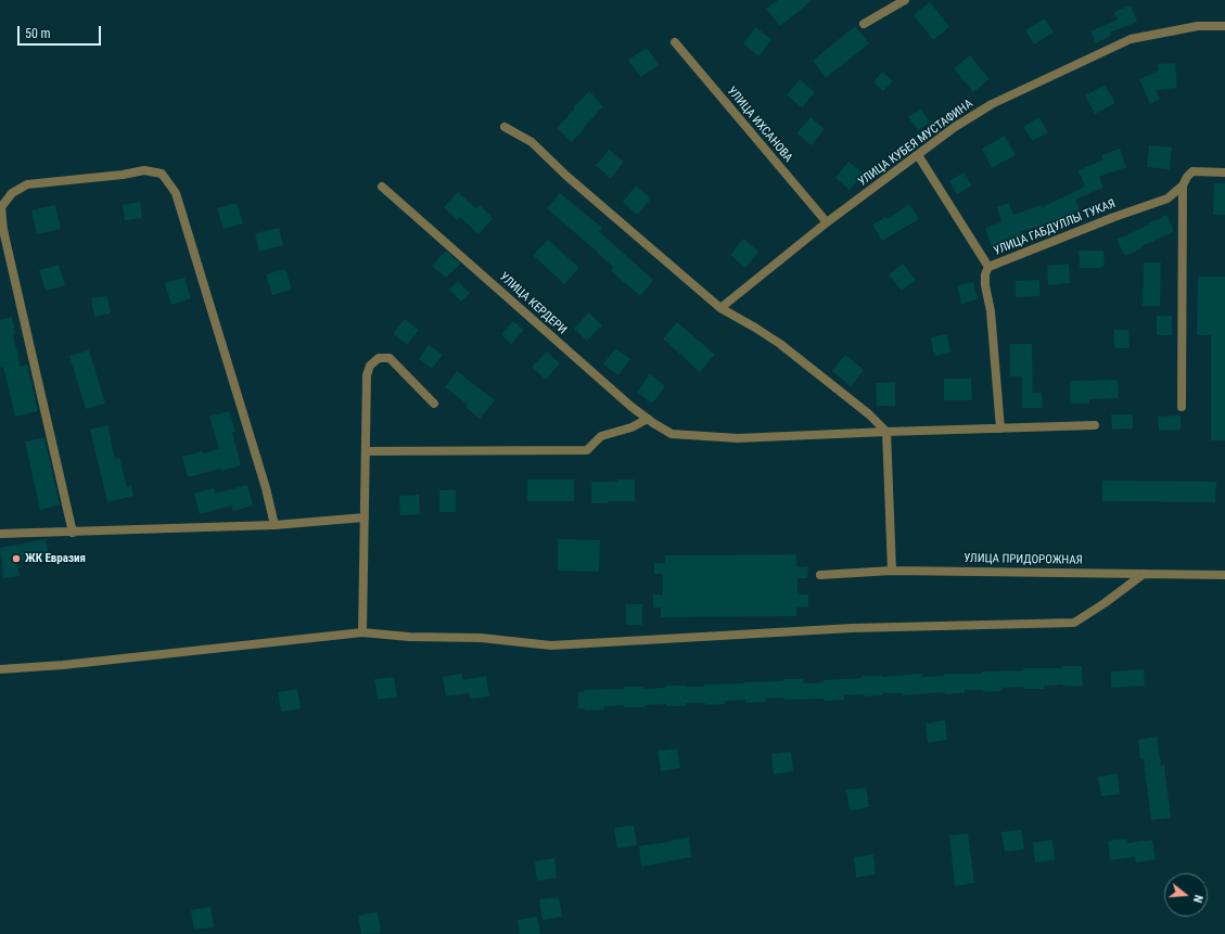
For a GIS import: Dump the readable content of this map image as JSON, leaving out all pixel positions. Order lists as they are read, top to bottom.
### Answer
{
  "streets": {
    "street": [
      "УЛИЦА ИХСАНОВА",
      "УЛИЦА КУБЕЯ МУСТАФИНА",
      "УЛИЦА ГАБДУЛЛЫ ТУКАЯ",
      "УЛИЦА КЕРДЕРИ",
      "УЛИЦА ПРИДОРОЖНАЯ"
    ]
  },
  "crossings": [
    ["УЛИЦА ИХСАНОВА", "УЛИЦА КУБЕЯ МУСТАФИНА"]
  ],
  "places": ["ЖК Евразия"],
  "scale_bar": "50 m",
  "north": "right"
}
